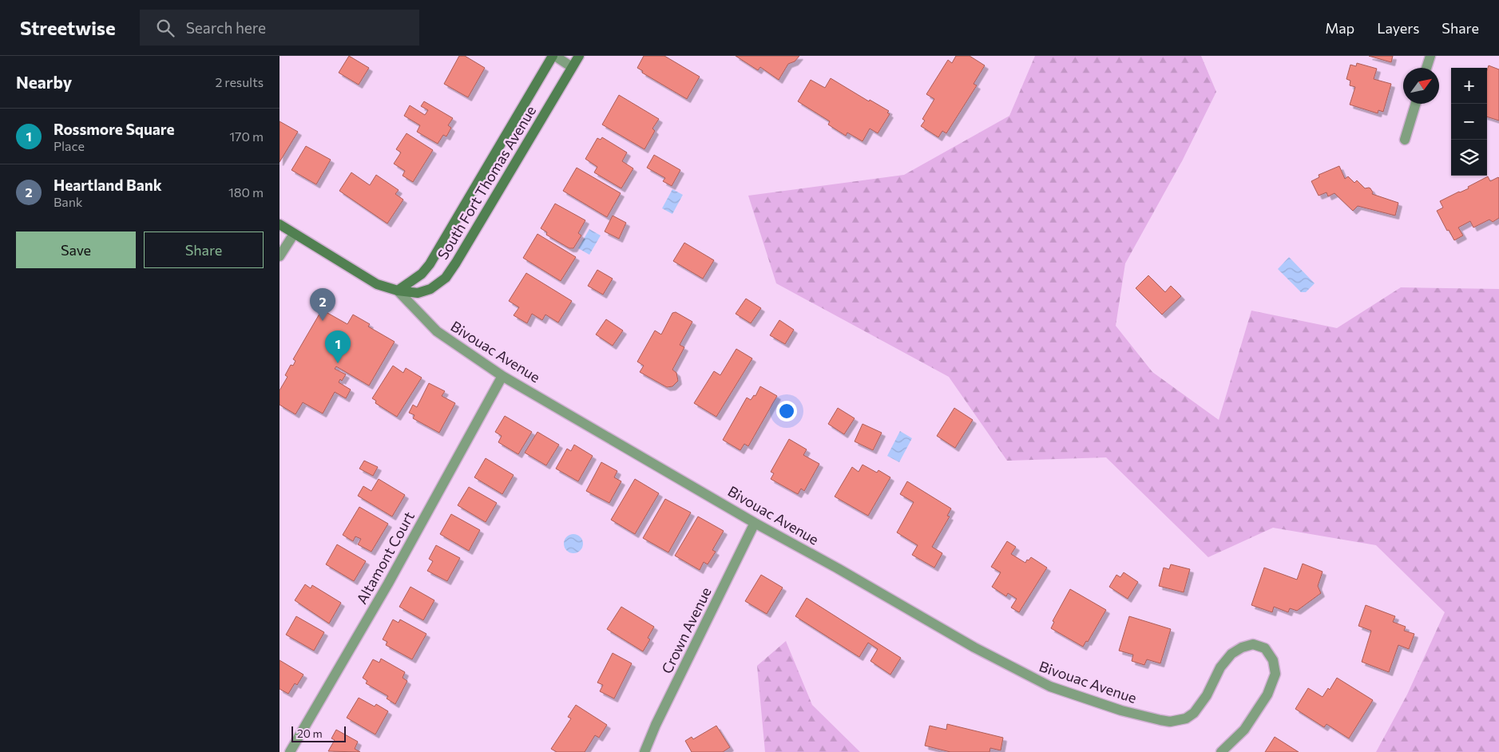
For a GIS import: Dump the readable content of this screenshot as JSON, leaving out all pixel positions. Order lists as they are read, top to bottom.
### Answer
{
  "streets": {
    "main road": ["South Fort Thomas Avenue"],
    "street": ["Bivouac Avenue", "Altamont Court", "Crown Avenue"]
  },
  "crossings": [
    ["South Fort Thomas Avenue", "Bivouac Avenue"],
    ["Bivouac Avenue", "Altamont Court"],
    ["Bivouac Avenue", "Crown Avenue"]
  ],
  "scale_bar": "20 m",
  "north": "top right",
  "page": {
    "header": "Streetwise",
    "search": "Search here",
    "nav": ["Map", "Layers", "Share"],
    "heading": ["Nearby", "2 results"],
    "map_buttons": ["+", "−"],
    "list": [
      {
        "mark": "1",
        "name": "Rossmore Square",
        "note": "Place",
        "value": "170 m"
      },
      {
        "mark": "2",
        "name": "Heartland Bank",
        "note": "Bank",
        "value": "180 m"
      }
    ],
    "buttons": ["Save", "Share"],
    "pins": ["2", "1"],
    "scale": "20 m"
  }
}
